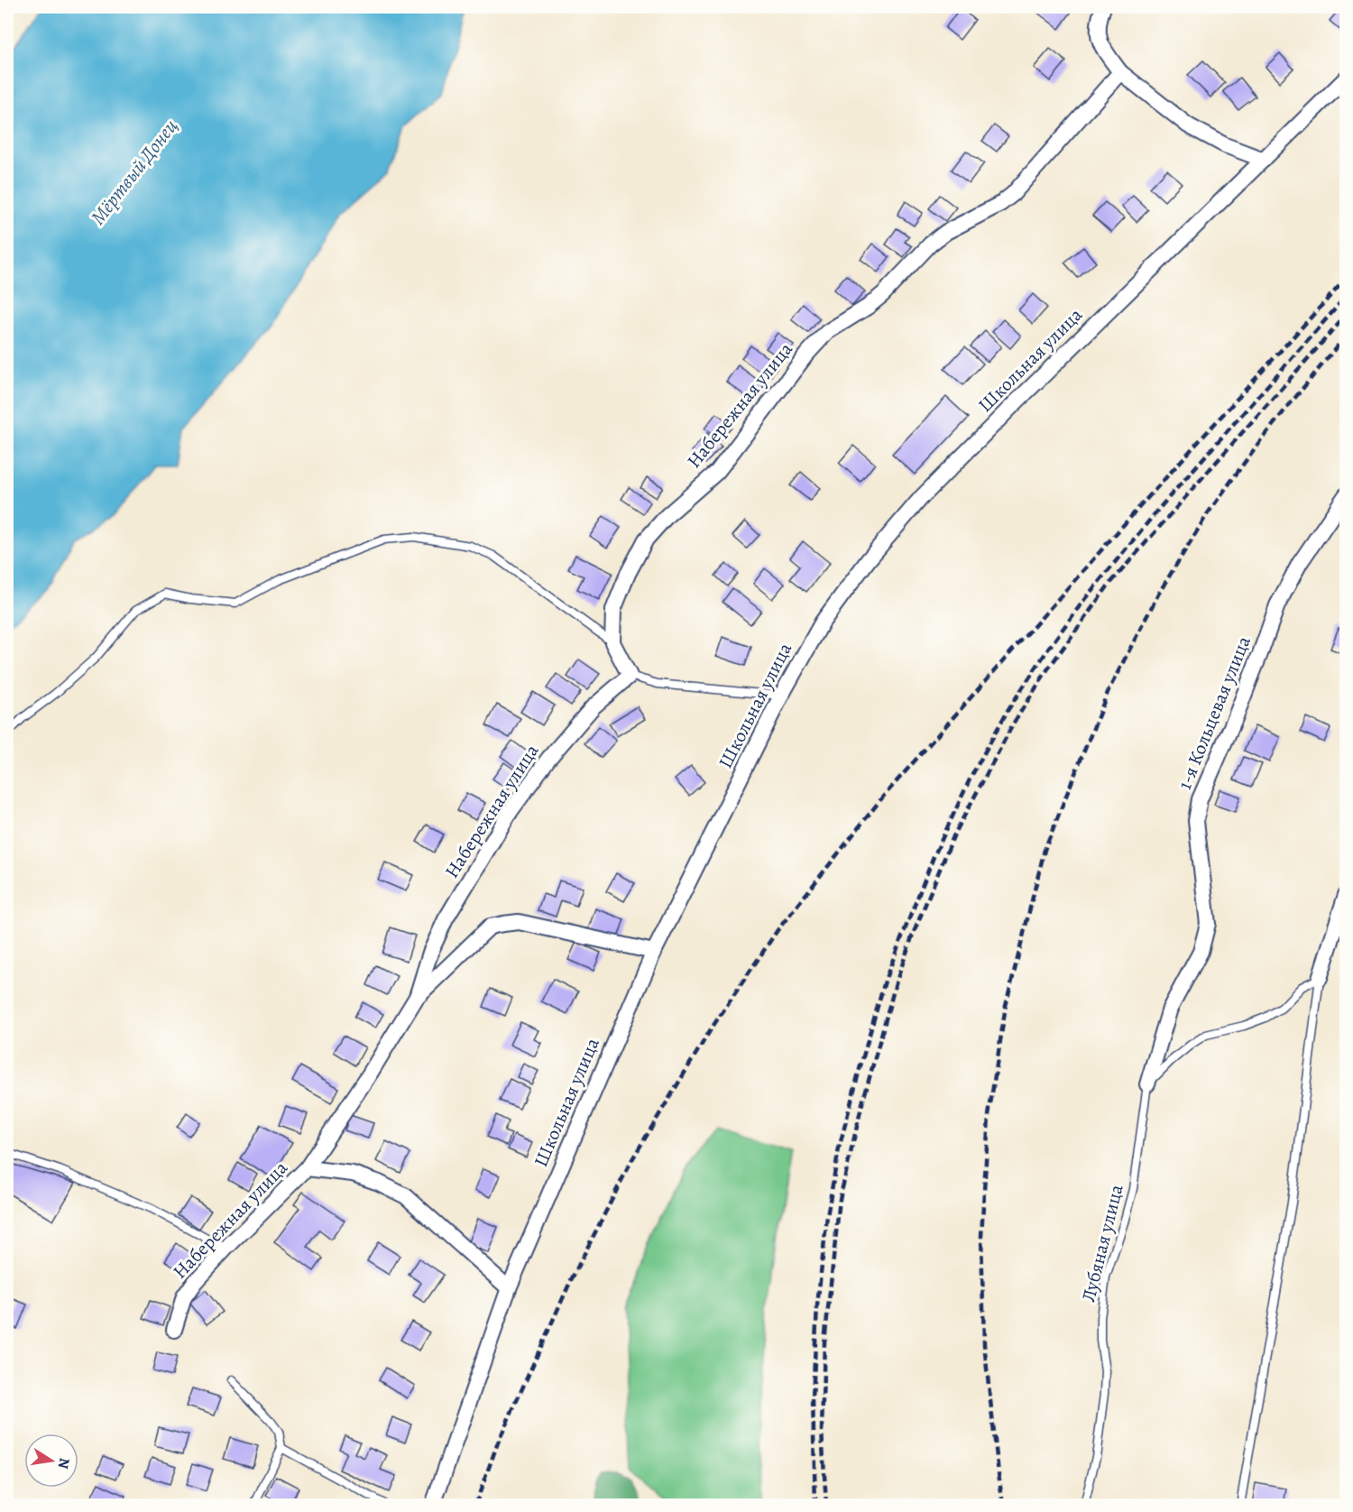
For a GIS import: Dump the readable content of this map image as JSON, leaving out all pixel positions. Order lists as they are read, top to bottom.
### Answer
{
  "streets": {
    "street": ["Школьная улица", "Набережная улица", "1-я Кольцевая улица"],
    "lane": ["Лубяная улица"]
  },
  "crossings": [
    ["Школьная улица", "Набережная улица"],
    ["1-я Кольцевая улица", "Лубяная улица"]
  ],
  "water": ["Мёртвый Донец"],
  "north": "right"
}
